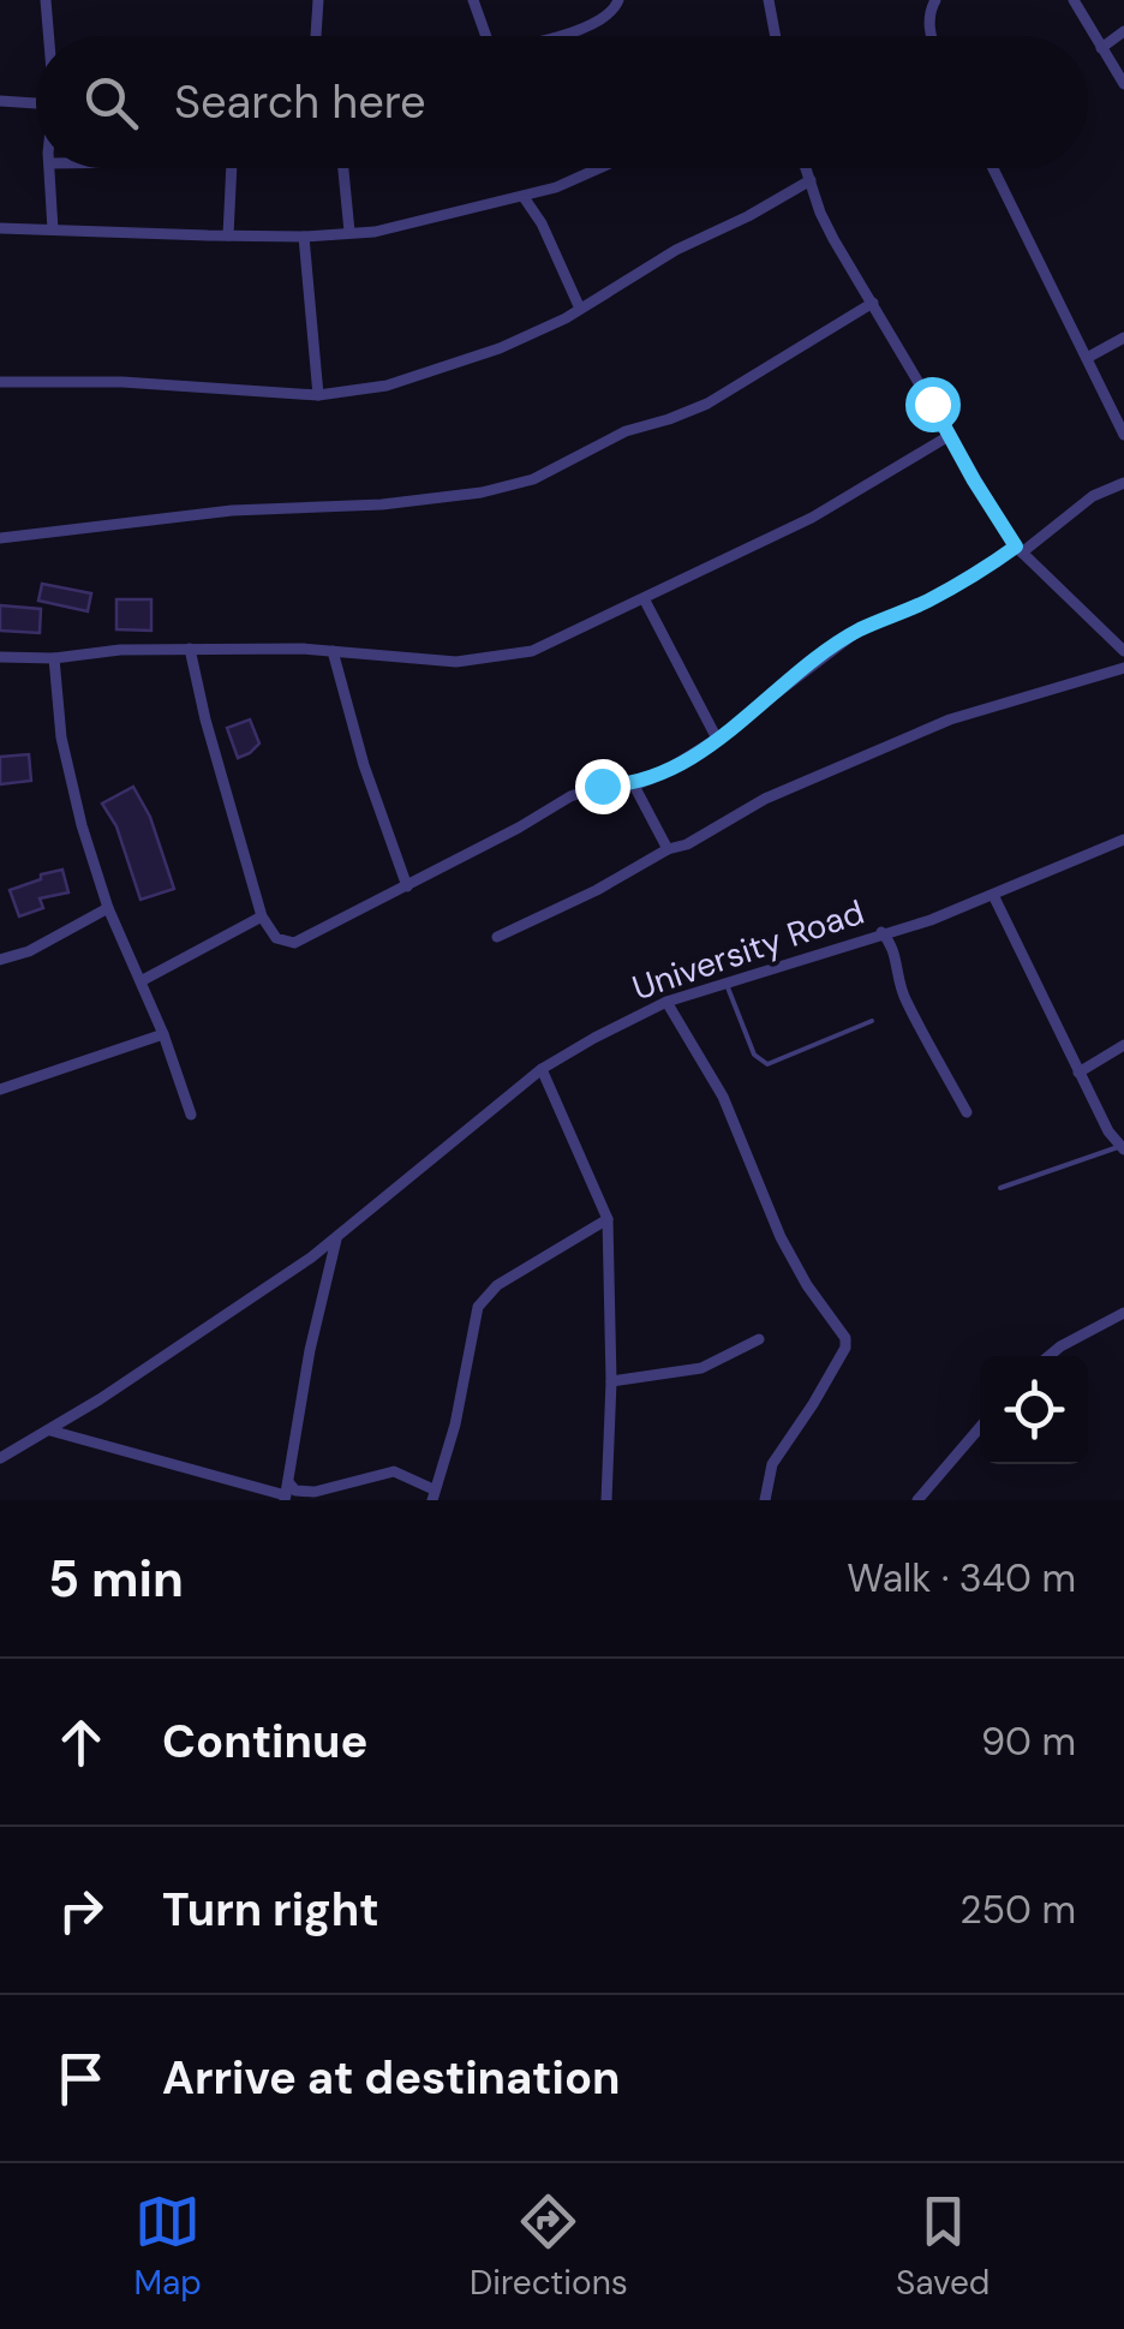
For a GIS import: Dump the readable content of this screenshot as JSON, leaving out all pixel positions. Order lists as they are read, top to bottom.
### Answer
{
  "streets": {
    "street": ["University Road"]
  },
  "page": {
    "search": "Search here",
    "heading": ["5 min", "Walk · 340 m"],
    "list": [
      ["Continue", "90 m"],
      ["Turn right", "250 m"],
      "Arrive at destination"
    ],
    "nav": ["Map", "Directions", "Saved"]
  }
}
